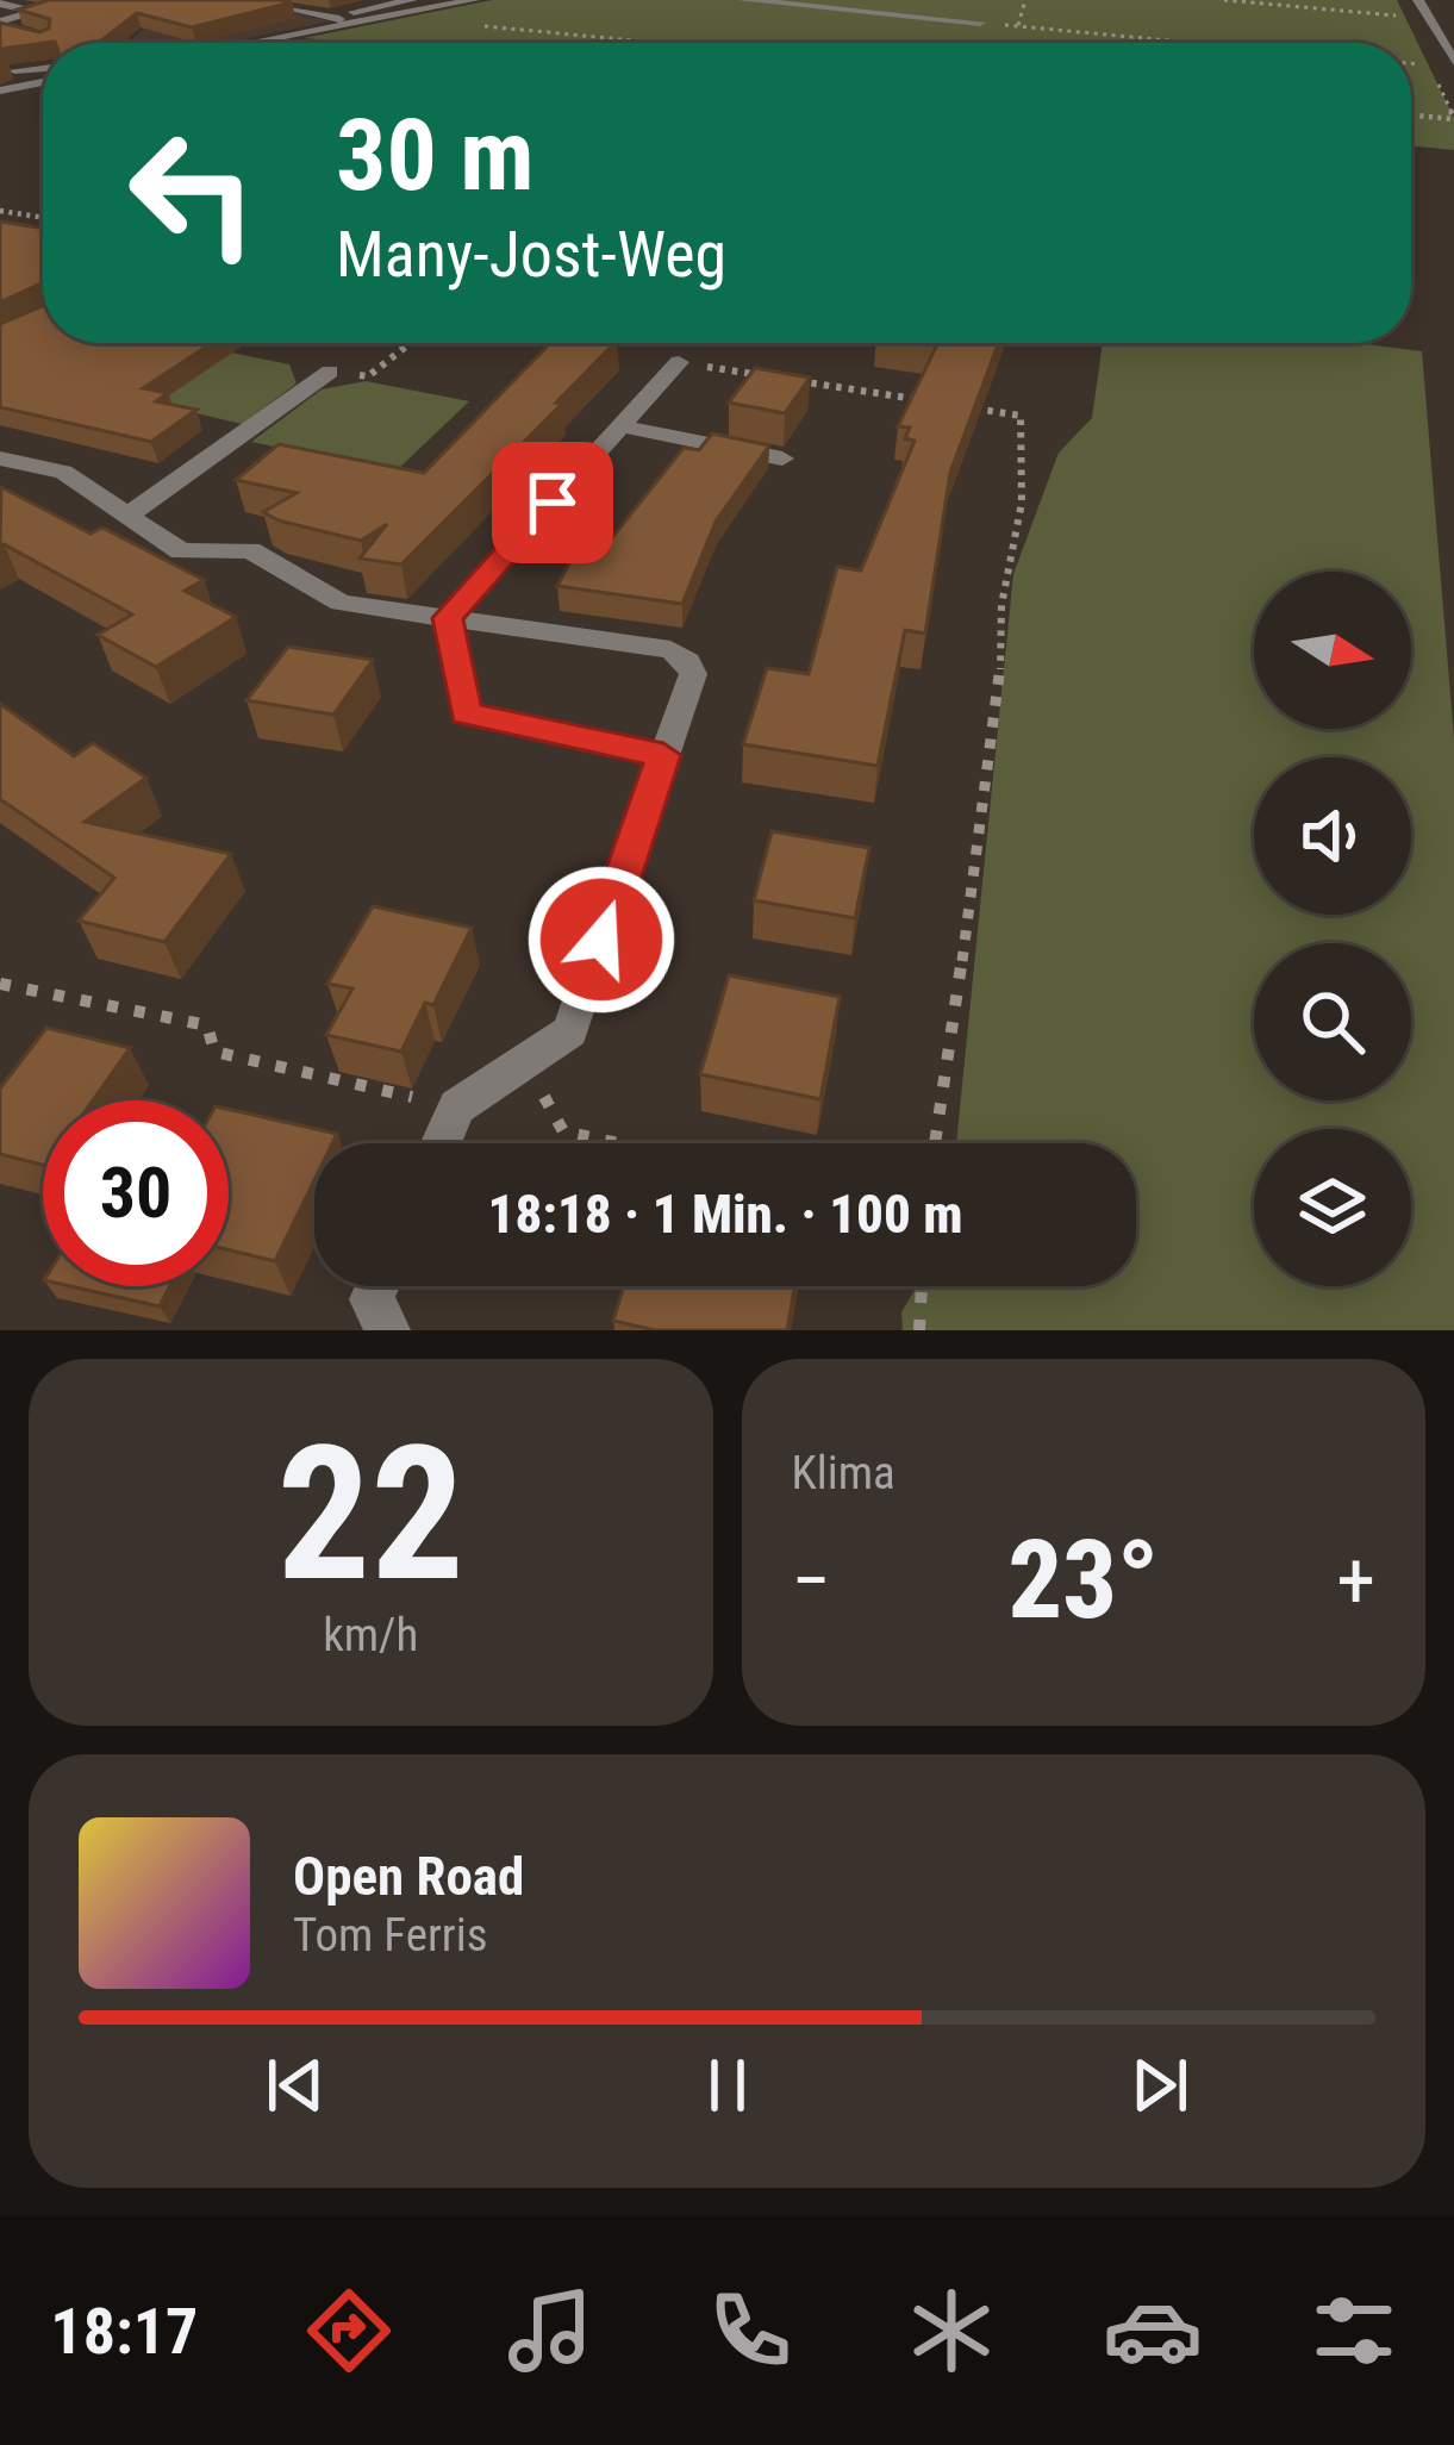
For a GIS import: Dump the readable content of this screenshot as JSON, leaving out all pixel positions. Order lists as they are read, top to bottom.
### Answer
{
  "north": "right",
  "page": {
    "turn": ["30 m", "Many-Jost-Weg"],
    "limit": "30",
    "trip": "18:18 · 1 Min. · 100 m",
    "tile": [
      ["22", "km/h"],
      "Klima"
    ],
    "heat": ["−", "23°", "+"],
    "song": ["Open Road", "Tom Ferris"],
    "tabs": "18:17"
  }
}
